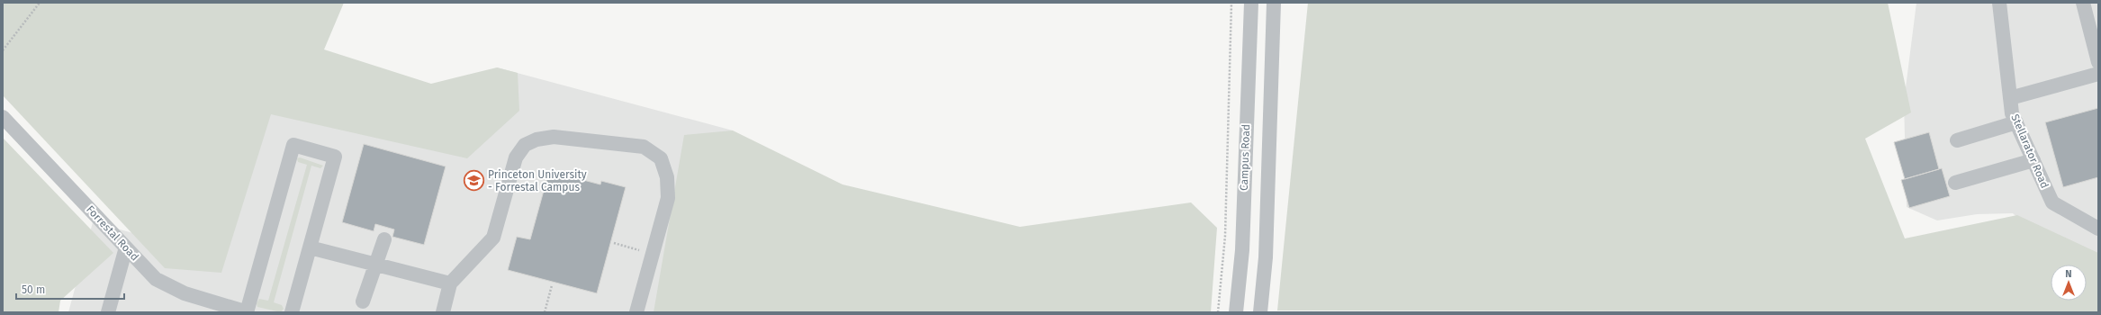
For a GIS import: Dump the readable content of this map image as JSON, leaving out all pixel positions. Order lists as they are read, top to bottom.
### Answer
{
  "streets": {
    "street": ["Stellarator Road", "Campus Road", "Forrestal Road"]
  },
  "places": {
    "school or university": ["Princeton University - Forrestal Campus"]
  },
  "scale_bar": "50 m",
  "north": "top"
}
